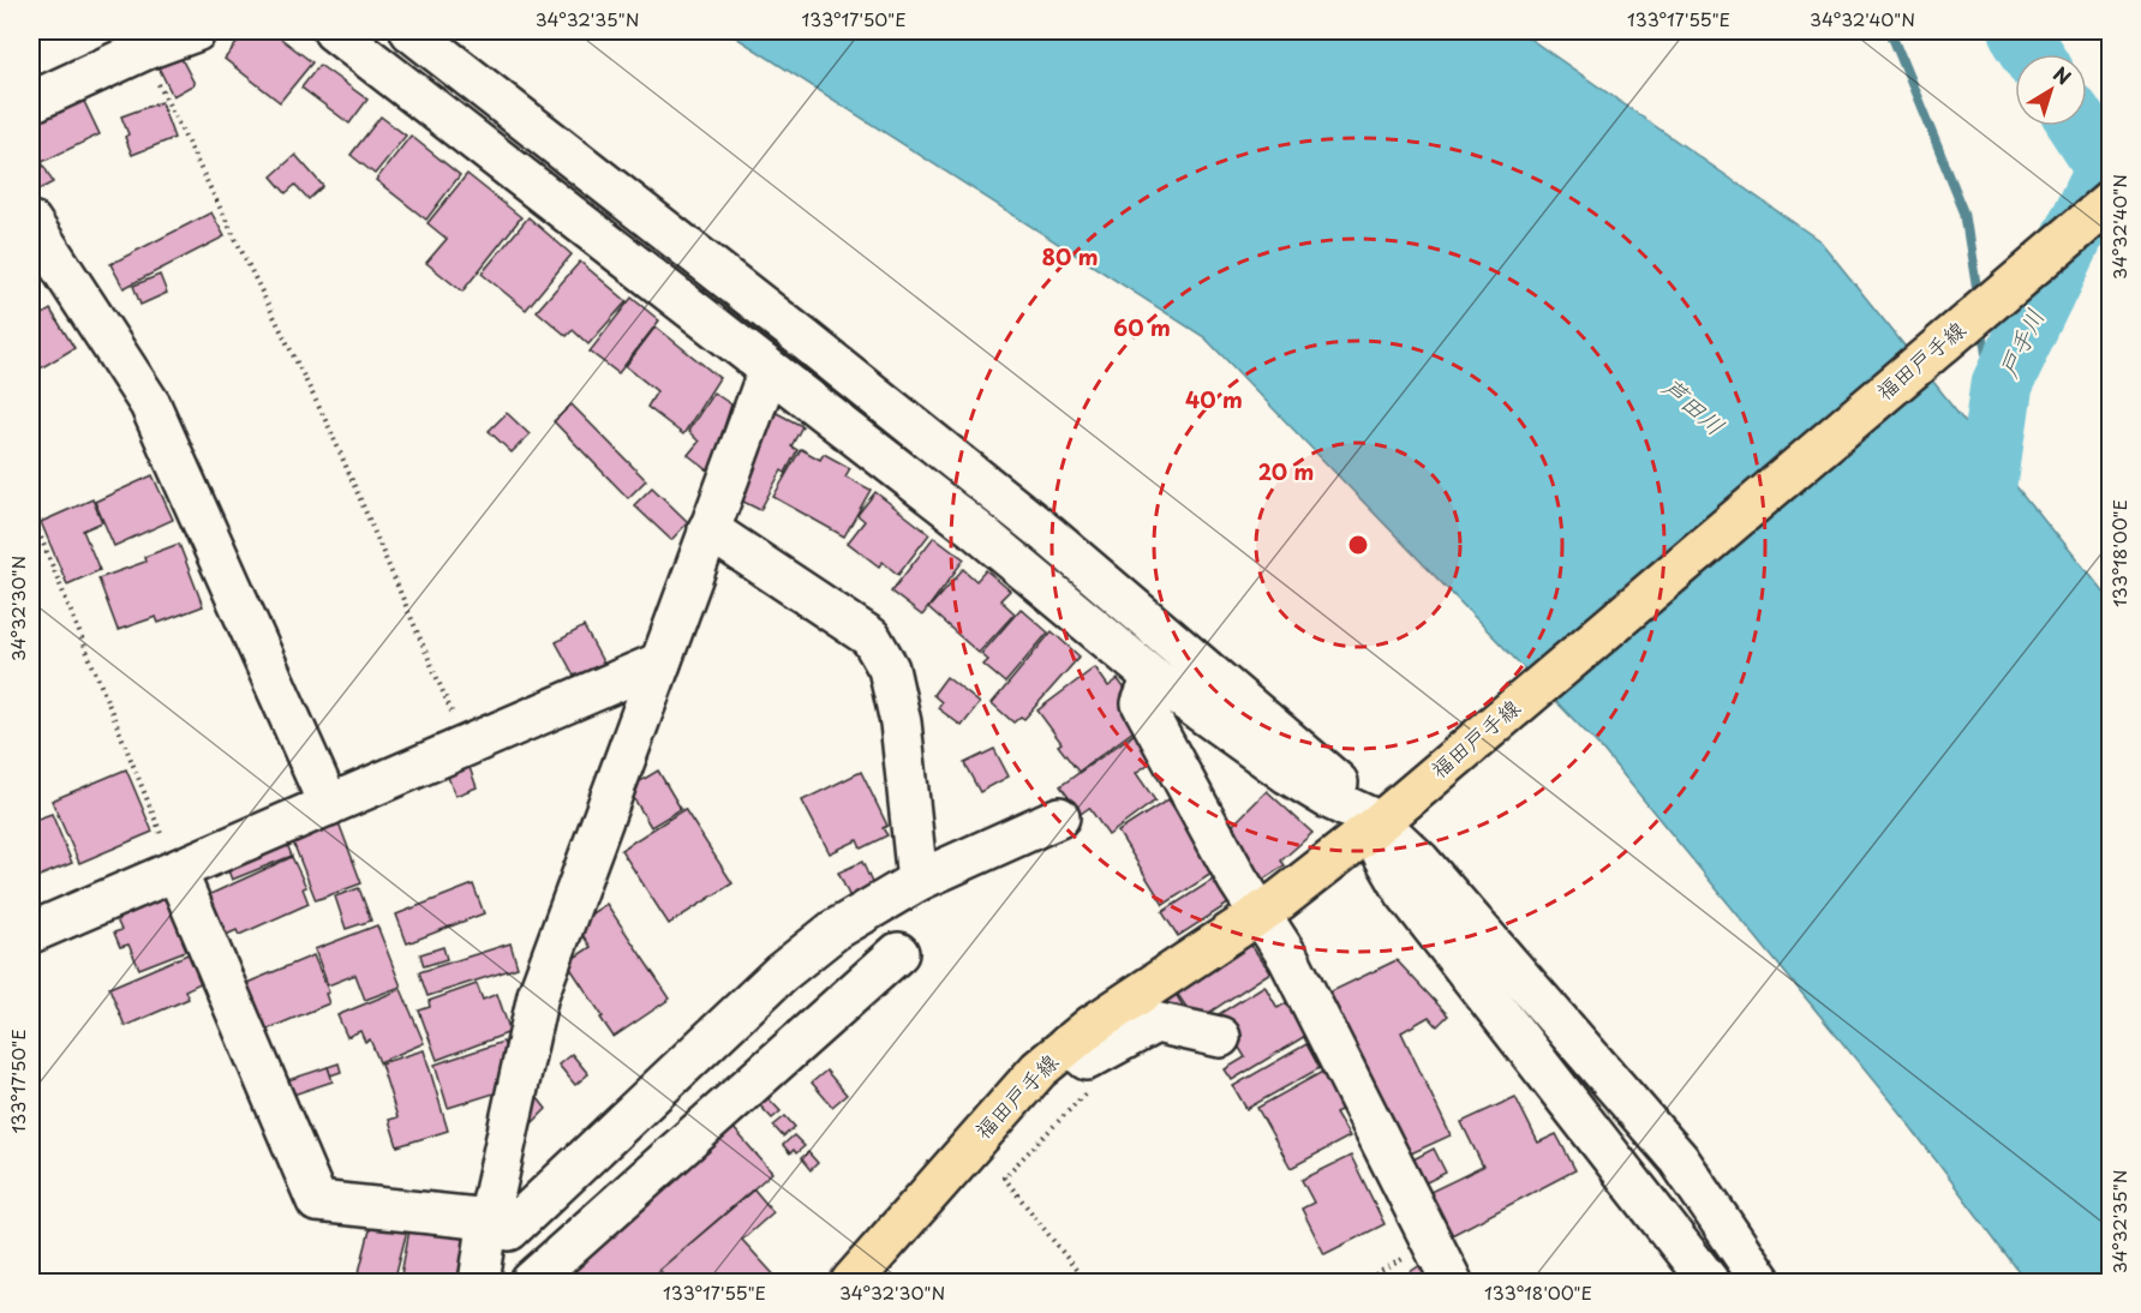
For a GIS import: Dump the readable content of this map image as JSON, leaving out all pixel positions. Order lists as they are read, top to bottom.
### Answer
{
  "streets": {
    "main road": ["福田戸手線"]
  },
  "water": ["戸手川", "芦田川"],
  "north": "top right",
  "coordinates": [
    "34°32'35\"N",
    "133°17'50\"E",
    "133°17'55\"E",
    "34°32'40\"N",
    "133°18'00\"E",
    "34°32'30\"N"
  ],
  "rings": [
    "80 m",
    "60 m",
    "40 m",
    "20 m"
  ]
}
